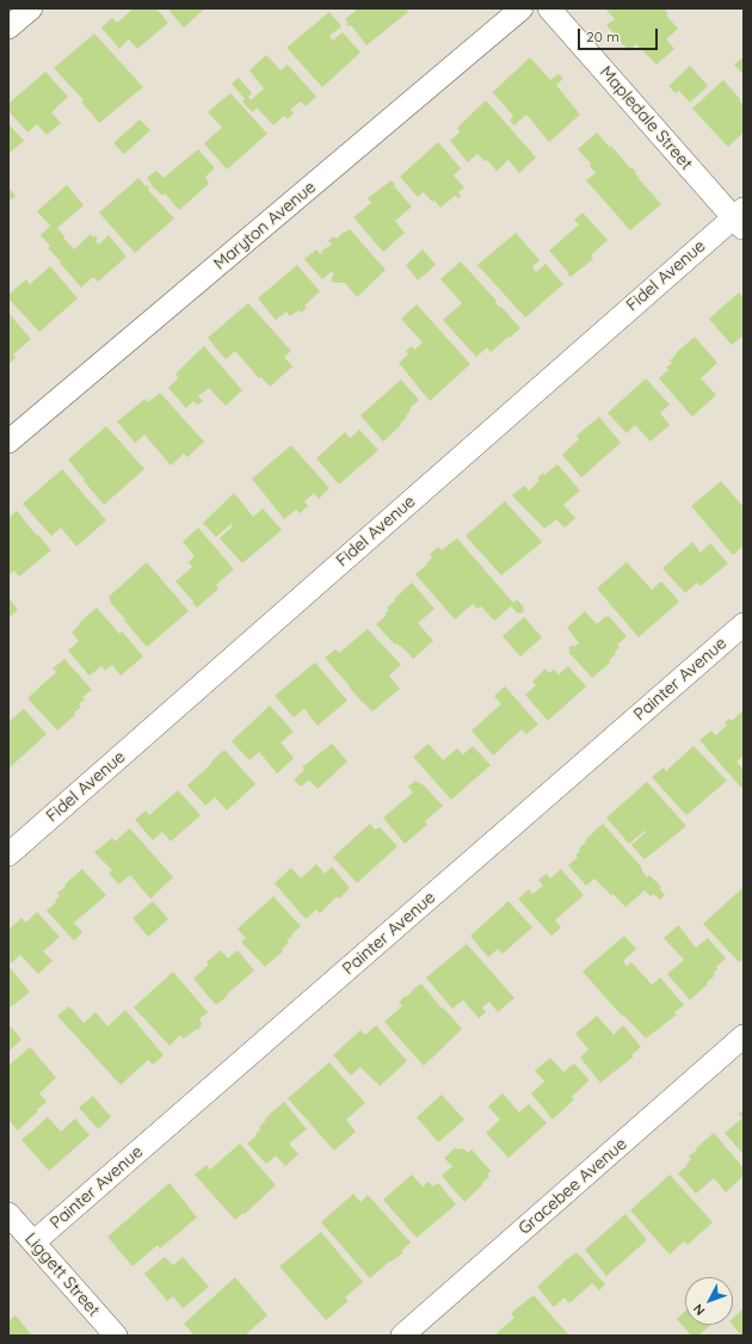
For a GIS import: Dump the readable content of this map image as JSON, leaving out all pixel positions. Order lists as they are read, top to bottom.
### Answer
{
  "streets": {
    "street": [
      "Mapledale Street",
      "Maryton Avenue",
      "Fidel Avenue",
      "Painter Avenue",
      "Gracebee Avenue",
      "Liggett Street"
    ]
  },
  "crossings": [
    ["Mapledale Street", "Fidel Avenue"],
    ["Painter Avenue", "Liggett Street"]
  ],
  "scale_bar": "20 m",
  "north": "bottom left"
}
